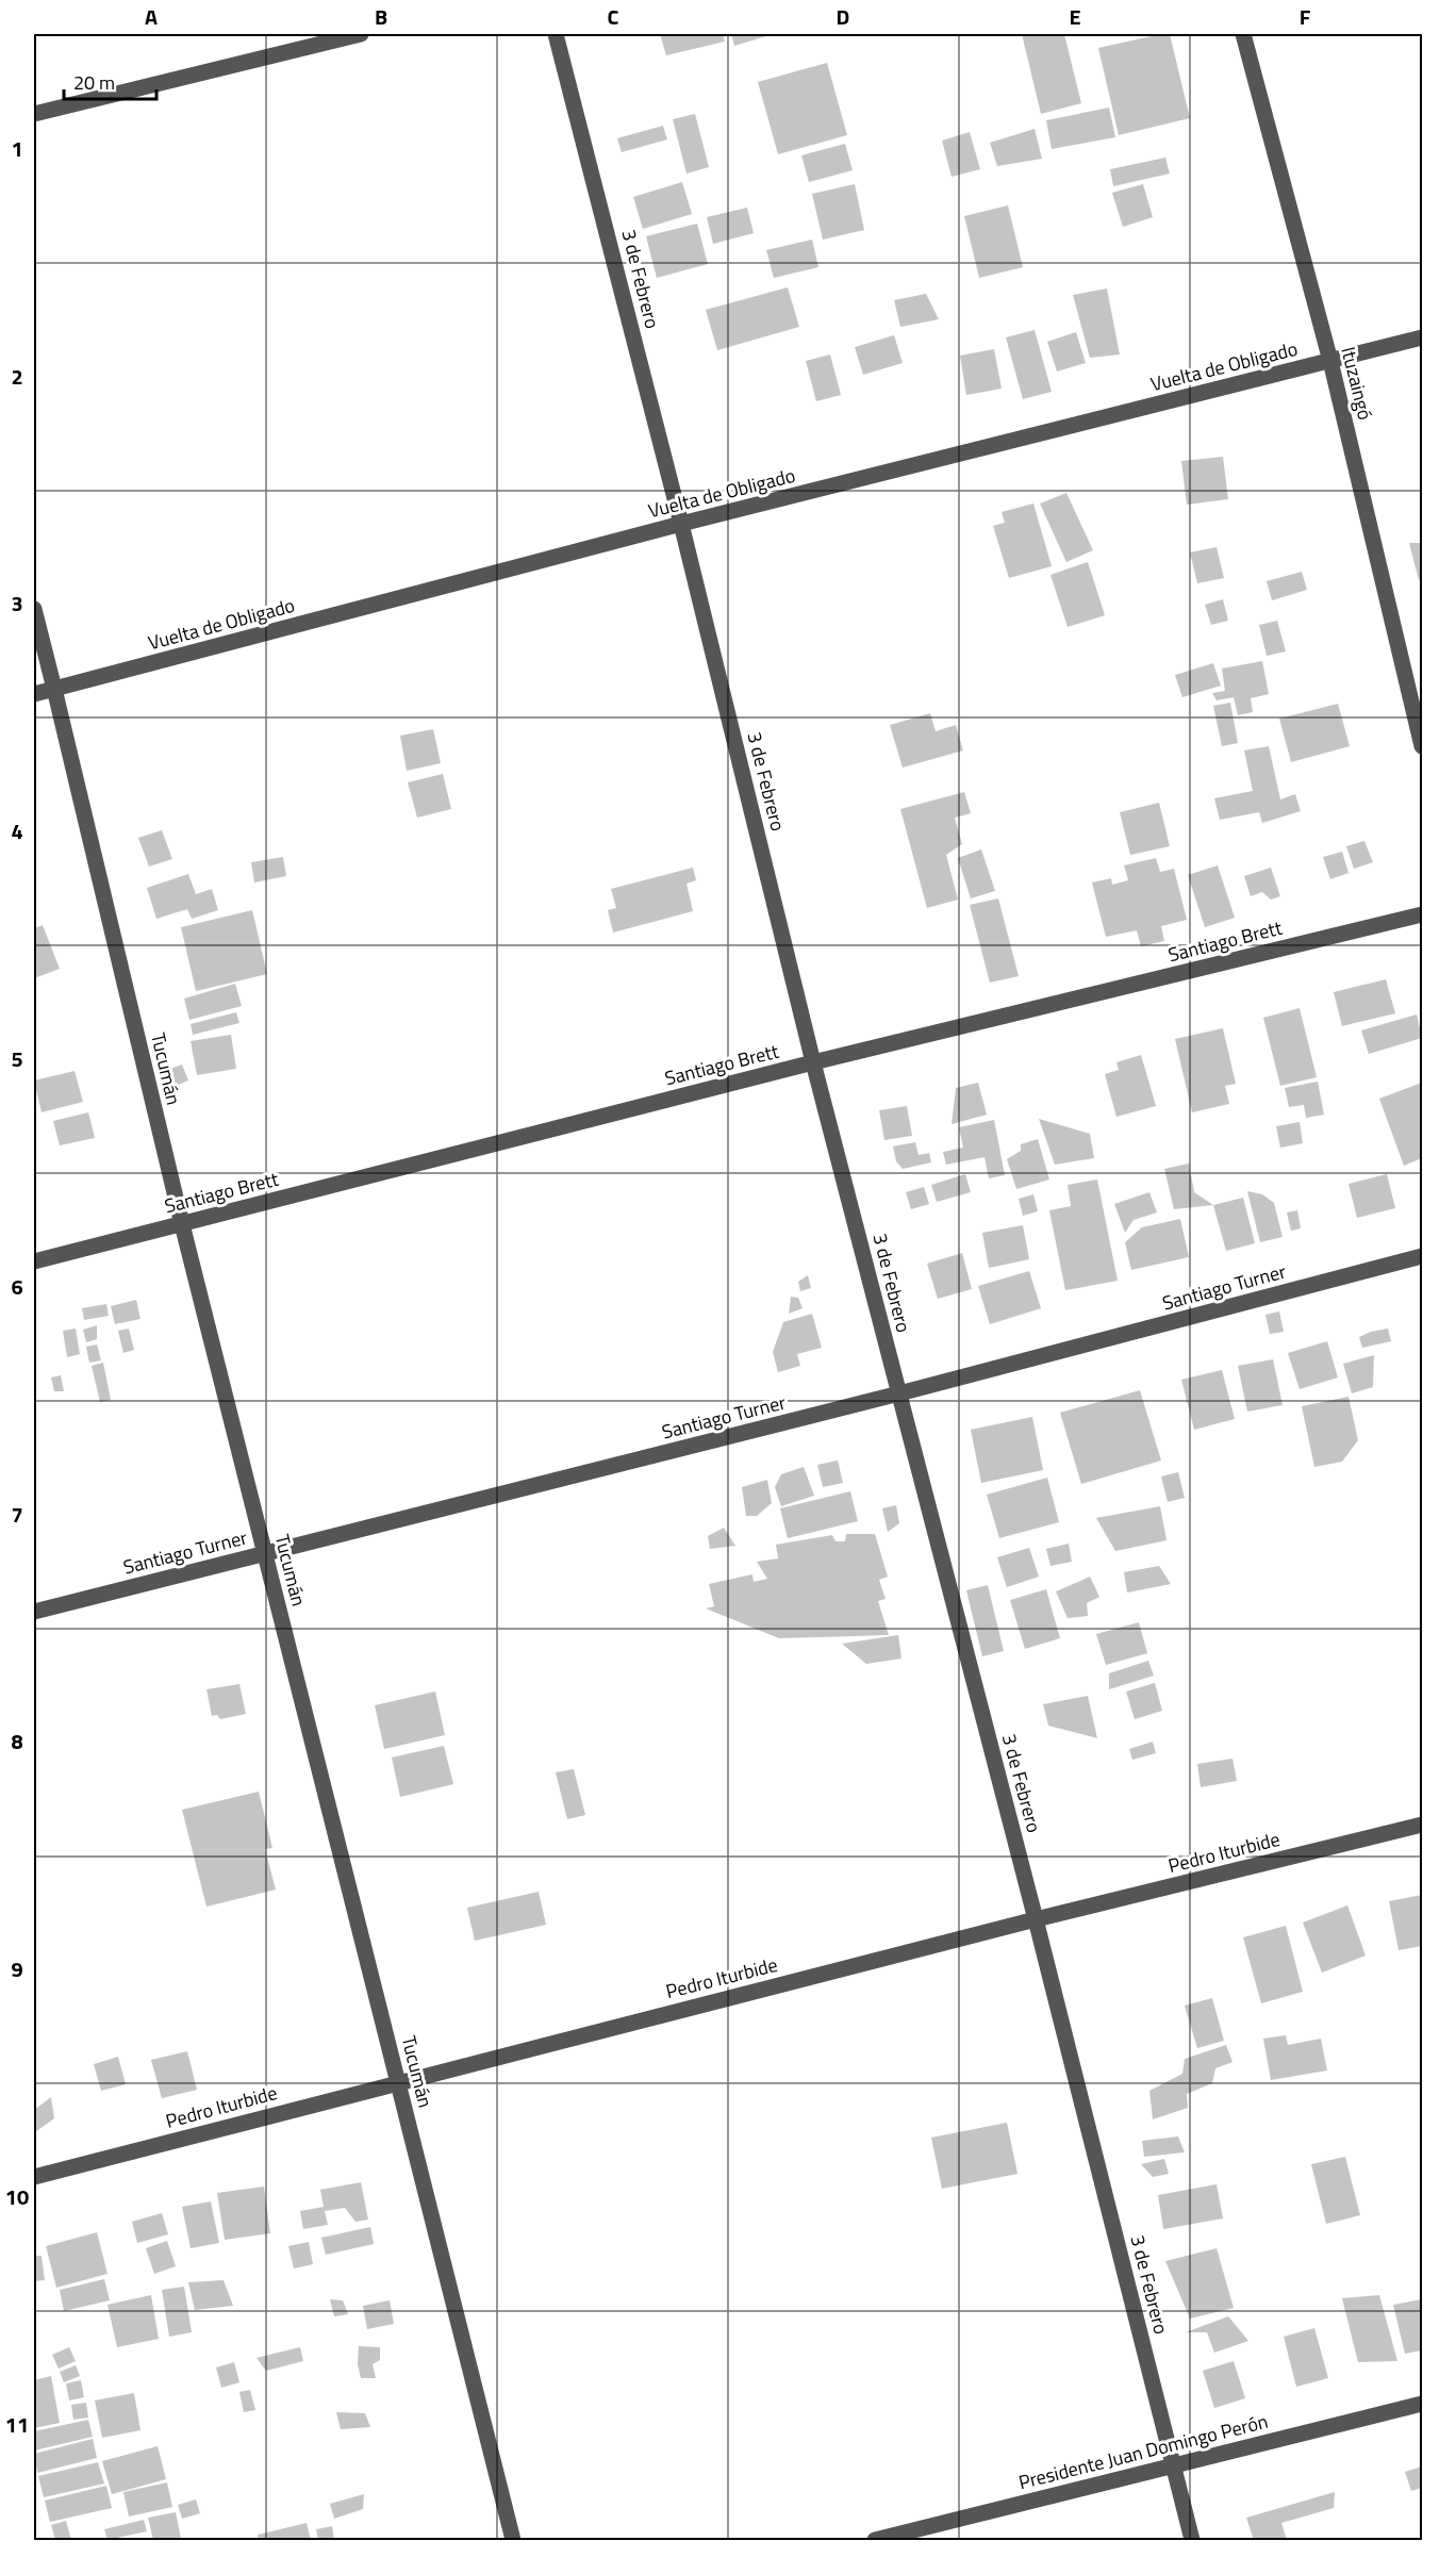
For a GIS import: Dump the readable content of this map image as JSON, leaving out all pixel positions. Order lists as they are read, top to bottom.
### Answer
{
  "streets": {
    "street": [
      "3 de Febrero",
      "Vuelta de Obligado",
      "Ituzaingó",
      "Santiago Brett",
      "Tucumán",
      "Santiago Turner",
      "Pedro Iturbide",
      "Presidente Juan Domingo Perón"
    ]
  },
  "crossings": [
    ["3 de Febrero", "Vuelta de Obligado"],
    ["3 de Febrero", "Santiago Brett"],
    ["3 de Febrero", "Santiago Turner"],
    ["3 de Febrero", "Pedro Iturbide"],
    ["3 de Febrero", "Presidente Juan Domingo Perón"],
    ["Vuelta de Obligado", "Ituzaingó"],
    ["Vuelta de Obligado", "Tucumán"],
    ["Santiago Brett", "Tucumán"],
    ["Tucumán", "Santiago Turner"],
    ["Tucumán", "Pedro Iturbide"]
  ],
  "scale_bar": "20 m",
  "grid": {
    "columns": [
      "A",
      "B",
      "C",
      "D",
      "E",
      "F"
    ],
    "rows": [
      "1",
      "2",
      "3",
      "4",
      "5",
      "6",
      "7",
      "8",
      "9",
      "10",
      "11"
    ]
  }
}
